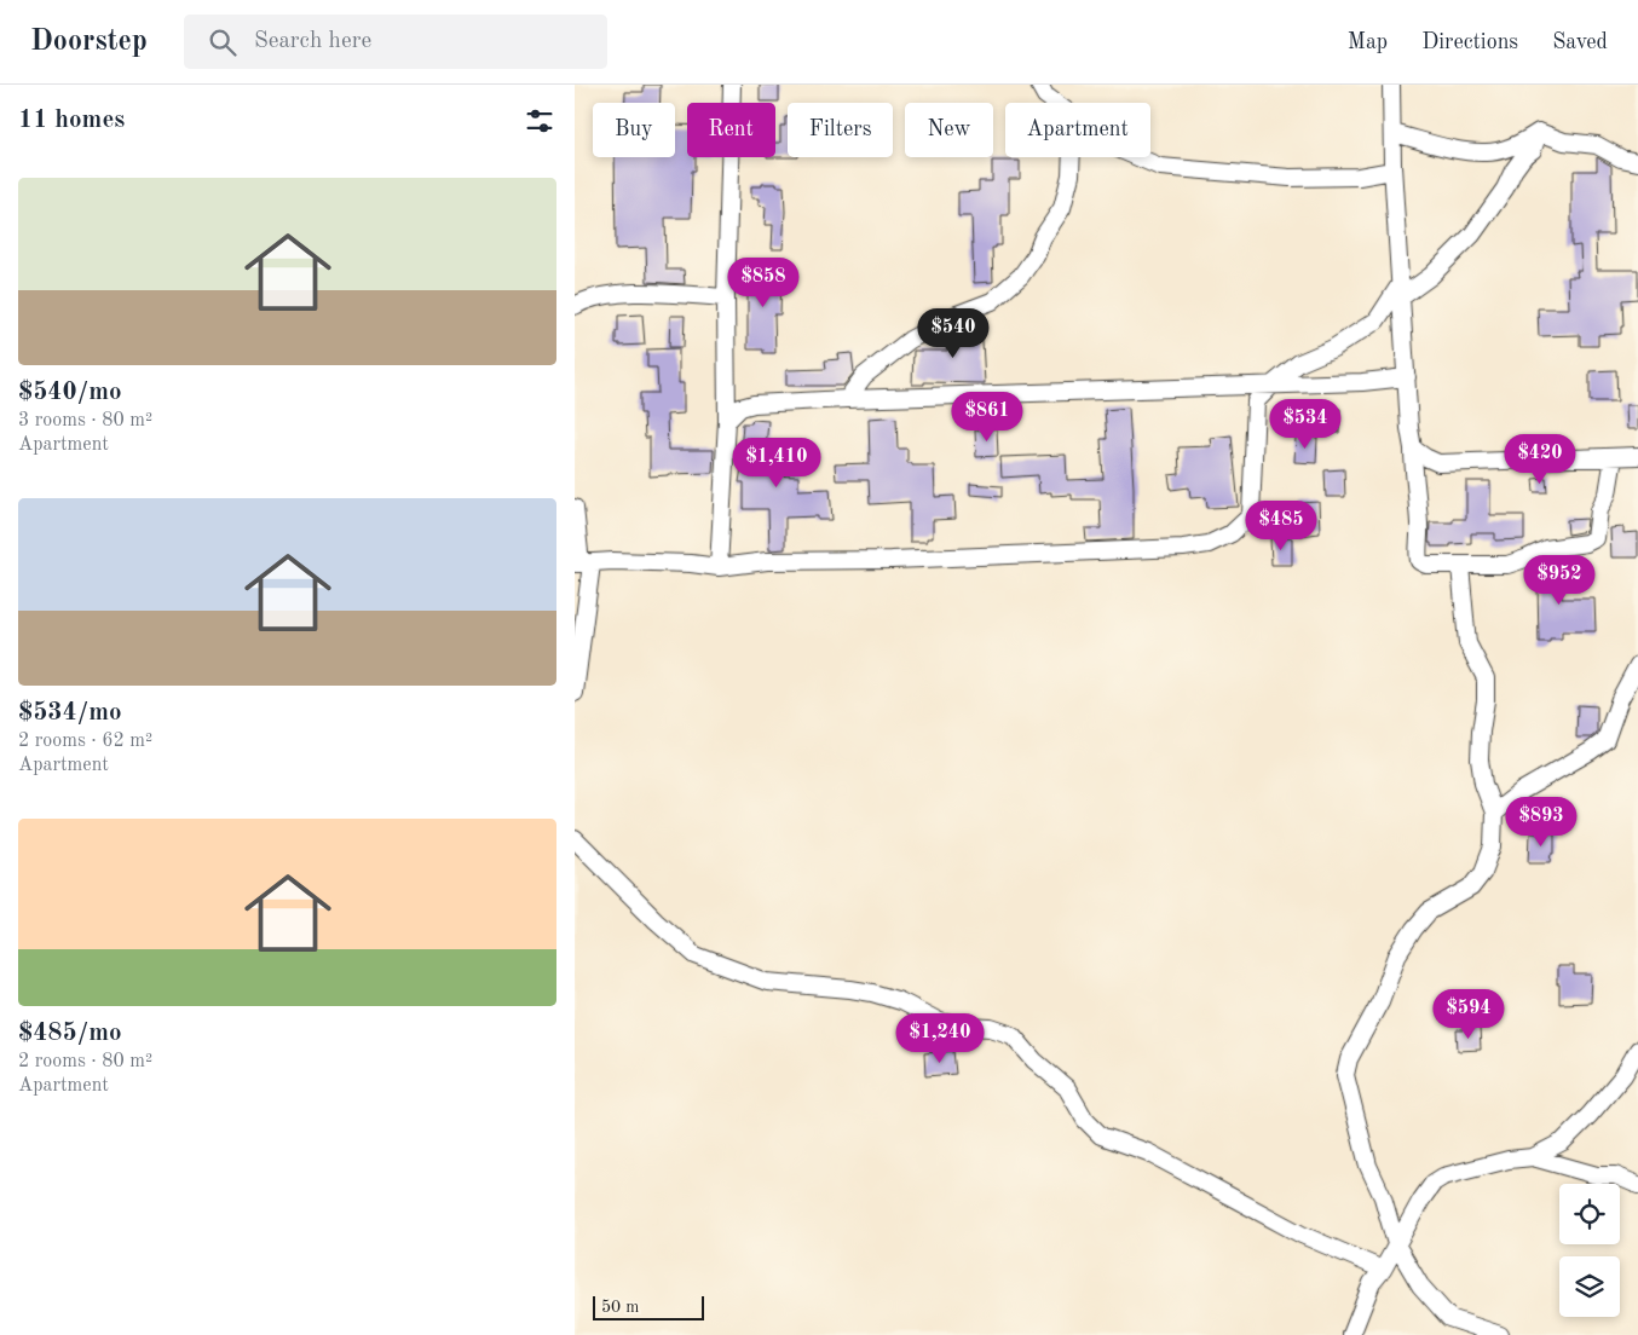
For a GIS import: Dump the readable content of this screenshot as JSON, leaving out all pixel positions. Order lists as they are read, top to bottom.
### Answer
{
  "scale_bar": "50 m",
  "page": {
    "header": "Doorstep",
    "search": "Search here",
    "nav": ["Map", "Directions", "Saved"],
    "heading": "11 homes",
    "chip": [
      "Buy",
      "Rent",
      "Filters",
      "New",
      "Apartment"
    ],
    "list": [
      {
        "name": "$540/mo",
        "note": "3 rooms · 80 m² · Apartment"
      },
      {
        "name": "$534/mo",
        "note": "2 rooms · 62 m² · Apartment"
      },
      {
        "name": "$485/mo",
        "note": "2 rooms · 80 m² · Apartment"
      }
    ],
    "price": [
      "$858",
      "$540",
      "$861",
      "$534",
      "$420",
      "$1,410",
      "$485",
      "$952",
      "$893",
      "$594",
      "$1,240"
    ],
    "scale": "50 m"
  }
}
